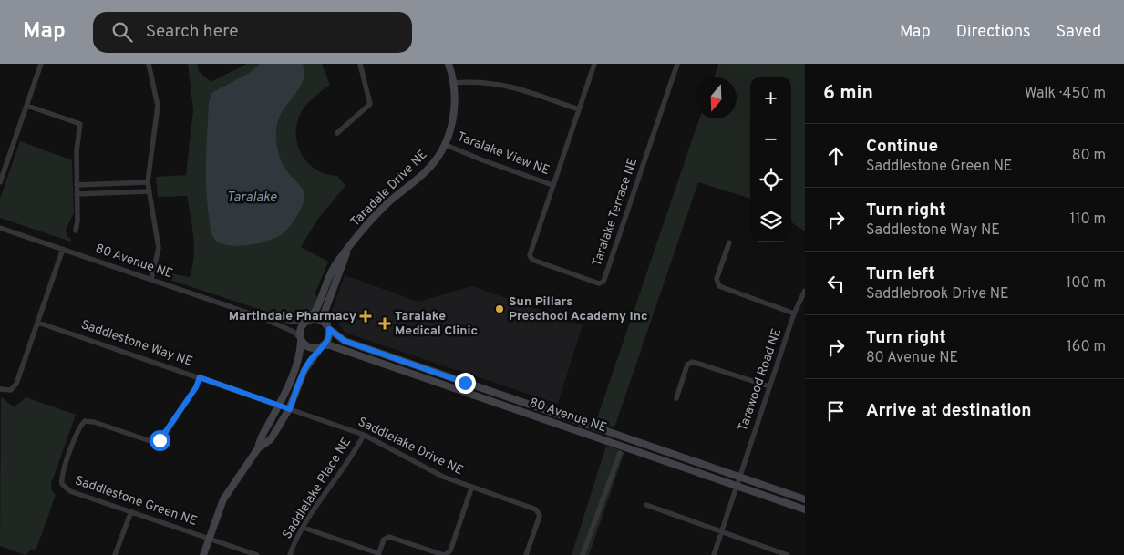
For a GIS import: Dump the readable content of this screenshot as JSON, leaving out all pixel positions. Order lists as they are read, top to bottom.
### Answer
{
  "streets": {
    "street": [
      "Taralake View NE",
      "Taradale Drive NE",
      "Taralake Terrace NE",
      "80 Avenue NE",
      "Saddlestone Way NE",
      "Tarawood Road NE",
      "Saddlelake Drive NE",
      "Saddlelake Place NE",
      "Saddlestone Green NE"
    ]
  },
  "crossings": [
    ["Taralake View NE", "Taradale Drive NE"],
    ["Taralake View NE", "Taralake Terrace NE"],
    ["Taradale Drive NE", "80 Avenue NE"],
    ["80 Avenue NE", "Tarawood Road NE"],
    ["Saddlestone Way NE", "Saddlelake Drive NE"],
    ["Saddlestone Way NE", "Saddlestone Green NE"],
    ["Saddlelake Drive NE", "Saddlelake Place NE"]
  ],
  "water": ["Taralake"],
  "places": {
    "other": ["Sun Pillars Preschool Academy Inc"],
    "health": ["Martindale Pharmacy", "Taralake Medical Clinic"]
  },
  "north": "bottom",
  "page": {
    "header": "Map",
    "search": "Search here",
    "nav": ["Map", "Directions", "Saved"],
    "heading": ["6 min", "Walk · 450 m"],
    "map_buttons": ["+", "−"],
    "list": [
      ["Continue", "Saddlestone Green NE", "80 m"],
      ["Turn right", "Saddlestone Way NE", "110 m"],
      ["Turn left", "Saddlebrook Drive NE", "100 m"],
      ["Turn right", "80 Avenue NE", "160 m"],
      "Arrive at destination"
    ]
  }
}
